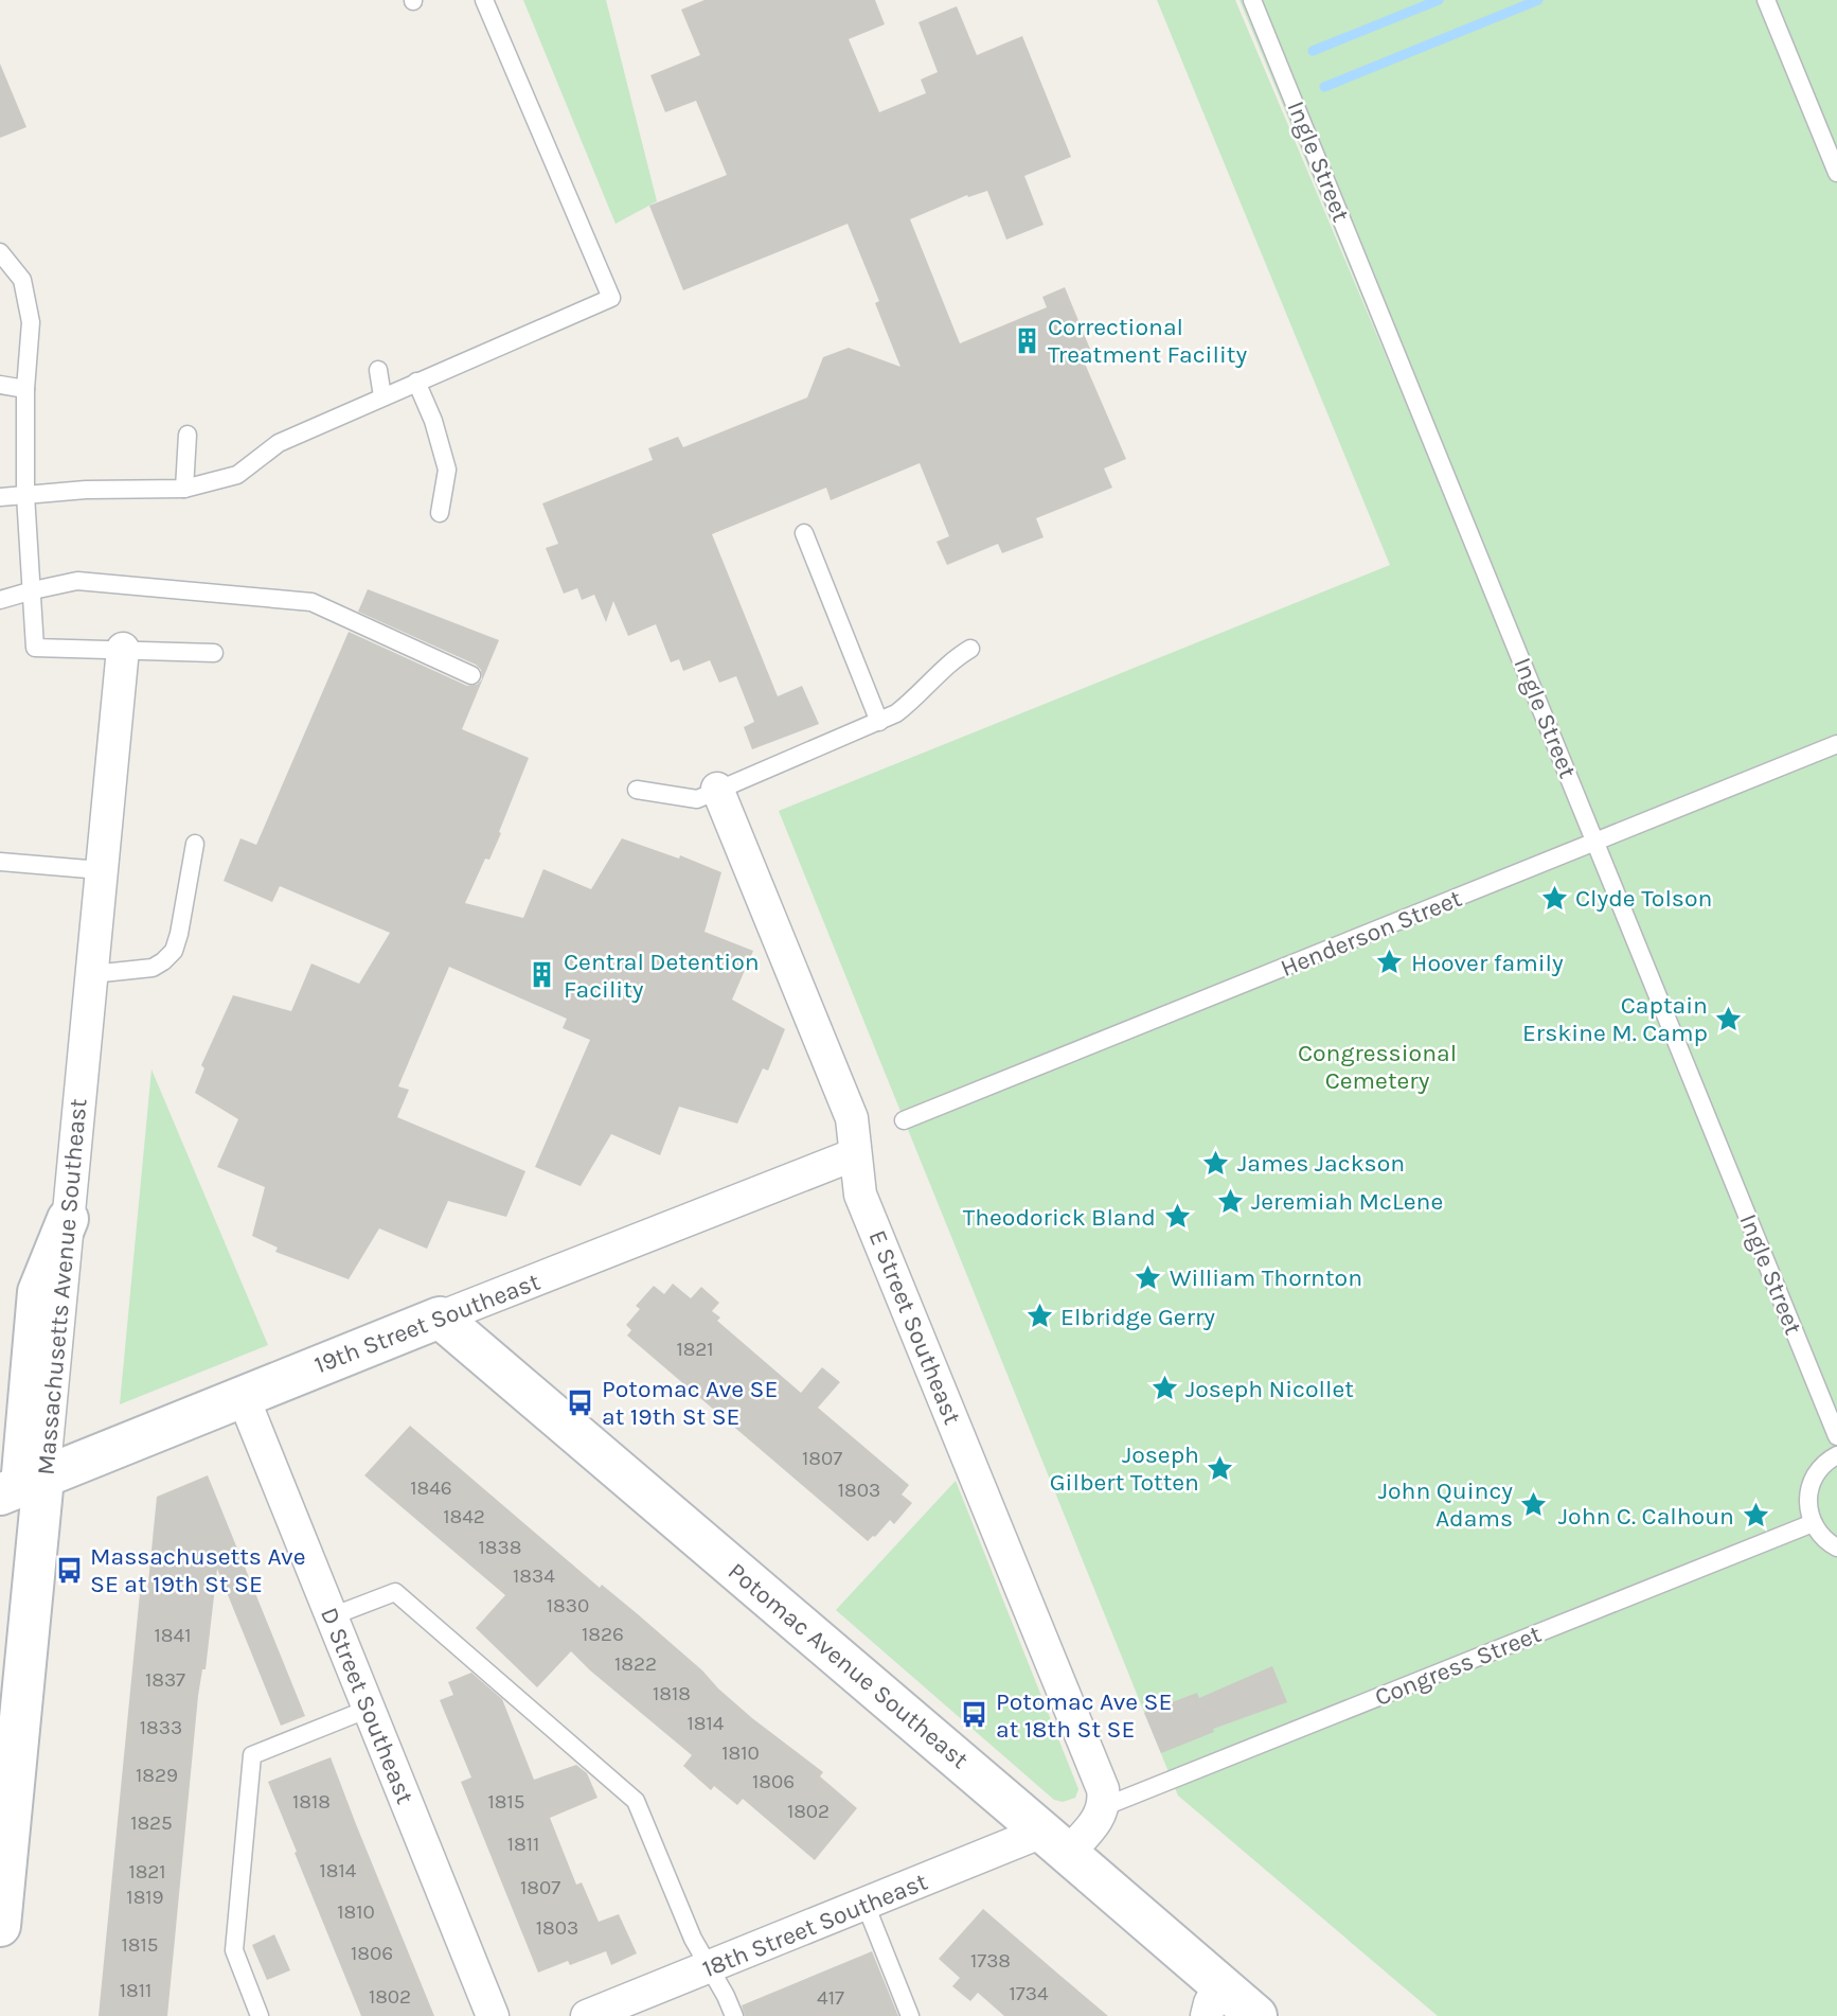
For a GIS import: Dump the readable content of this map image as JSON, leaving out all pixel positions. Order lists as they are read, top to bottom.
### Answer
{
  "streets": {
    "main road": ["Massachusetts Avenue Southeast", "19th Street Southeast", "Potomac Avenue Southeast"],
    "street": ["E Street Southeast", "D Street Southeast", "18th Street Southeast"],
    "lane": ["Ingle Street", "Henderson Street", "Congress Street"]
  },
  "crossings": [
    ["Ingle Street", "Henderson Street"],
    ["Massachusetts Avenue Southeast", "19th Street Southeast"],
    ["19th Street Southeast", "E Street Southeast"],
    ["19th Street Southeast", "Potomac Avenue Southeast"],
    ["19th Street Southeast", "D Street Southeast"],
    ["E Street Southeast", "Congress Street"],
    ["Potomac Avenue Southeast", "18th Street Southeast"]
  ],
  "parks": ["Congressional Cemetery"],
  "places": {
    "building": ["Correctional Treatment Facility", "Central Detention Facility"],
    "place": [
      "Clyde Tolson",
      "Hoover family",
      "Captain Erskine M. Camp",
      "James Jackson",
      "Jeremiah McLene",
      "Theodorick Bland",
      "William Thornton",
      "Elbridge Gerry",
      "Joseph Nicollet",
      "Joseph Gilbert Totten",
      "John Quincy Adams",
      "John C. Calhoun"
    ],
    "bus stop": ["Potomac Ave SE at 19th St SE", "Massachusetts Ave SE at 19th St SE", "Potomac Ave SE at 18th St SE"]
  },
  "house_numbers": [
    "1821",
    "1807",
    "1846",
    "1803",
    "1842",
    "1838",
    "1834",
    "1830",
    "1826",
    "1841",
    "1822",
    "1837",
    "1818",
    "1814",
    "1833",
    "1810",
    "1829",
    "1806",
    "1818",
    "1815",
    "1802",
    "1825",
    "1811",
    "1814",
    "1821",
    "1807",
    "1819",
    "1810",
    "1803",
    "1815",
    "1806",
    "1738",
    "1811",
    "1734",
    "1802",
    "417"
  ]
}
